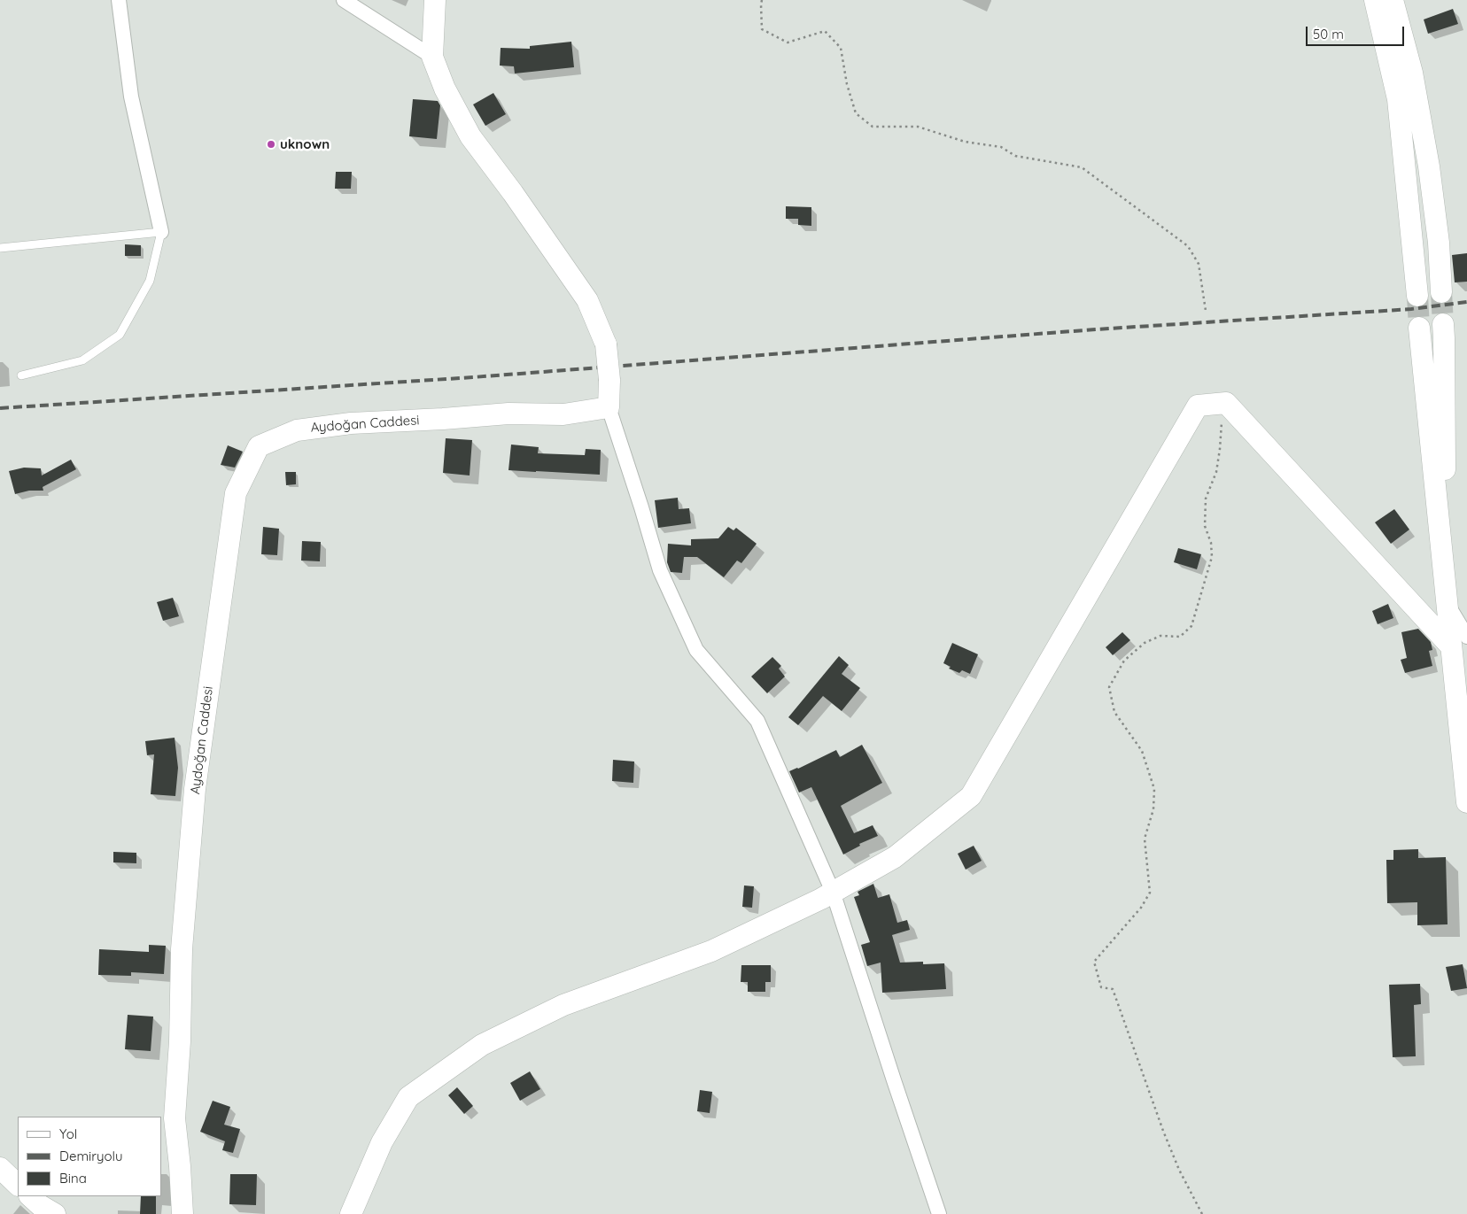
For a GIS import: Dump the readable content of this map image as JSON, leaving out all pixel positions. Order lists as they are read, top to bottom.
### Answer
{
  "streets": {
    "street": ["Aydoğan Caddesi"]
  },
  "places": ["uknown"],
  "legend": ["Yol", "Demiryolu", "Bina"],
  "scale_bar": "50 m"
}
